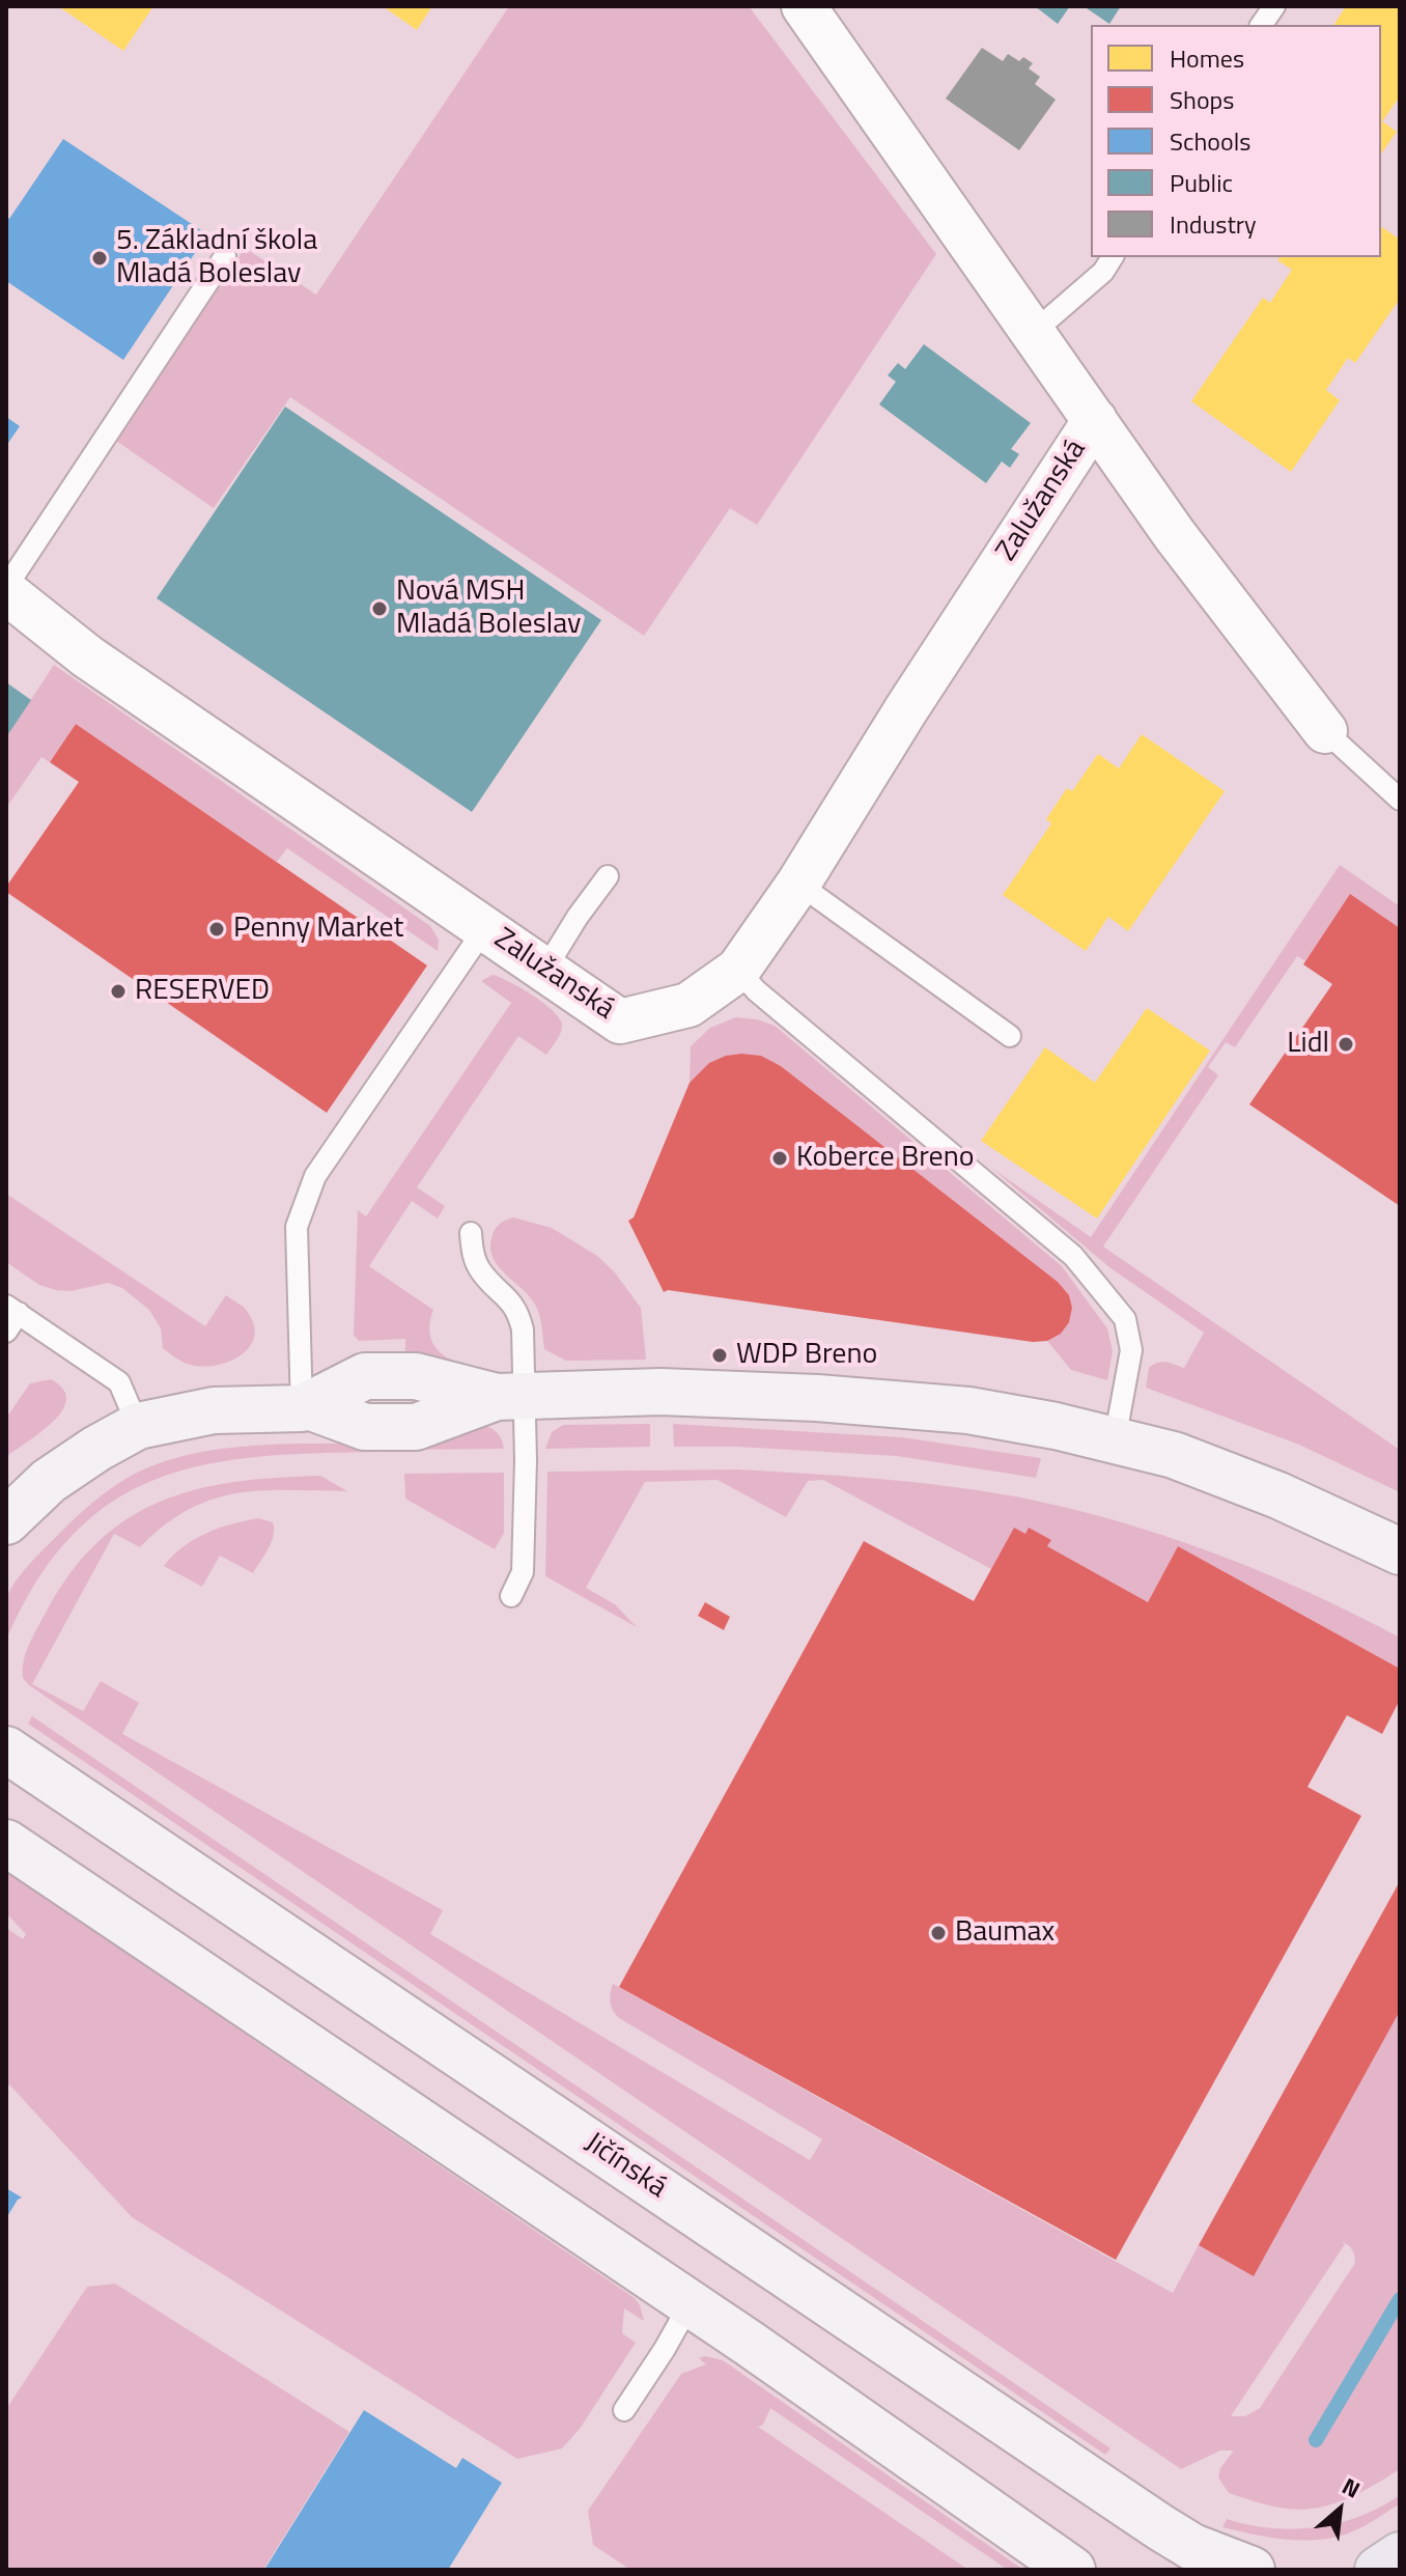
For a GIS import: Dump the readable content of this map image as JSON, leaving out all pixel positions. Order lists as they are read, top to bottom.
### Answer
{
  "streets": {
    "street": ["Zalužanská", "Jičínská"]
  },
  "places": [
    "5. Základní škola Mladá Boleslav",
    "Nová MSH Mladá Boleslav",
    "Penny Market",
    "RESERVED",
    "Lidl",
    "Koberce Breno",
    "WDP Breno",
    "Baumax"
  ],
  "legend": [
    "Homes",
    "Shops",
    "Schools",
    "Public",
    "Industry"
  ],
  "north": "top right"
}
